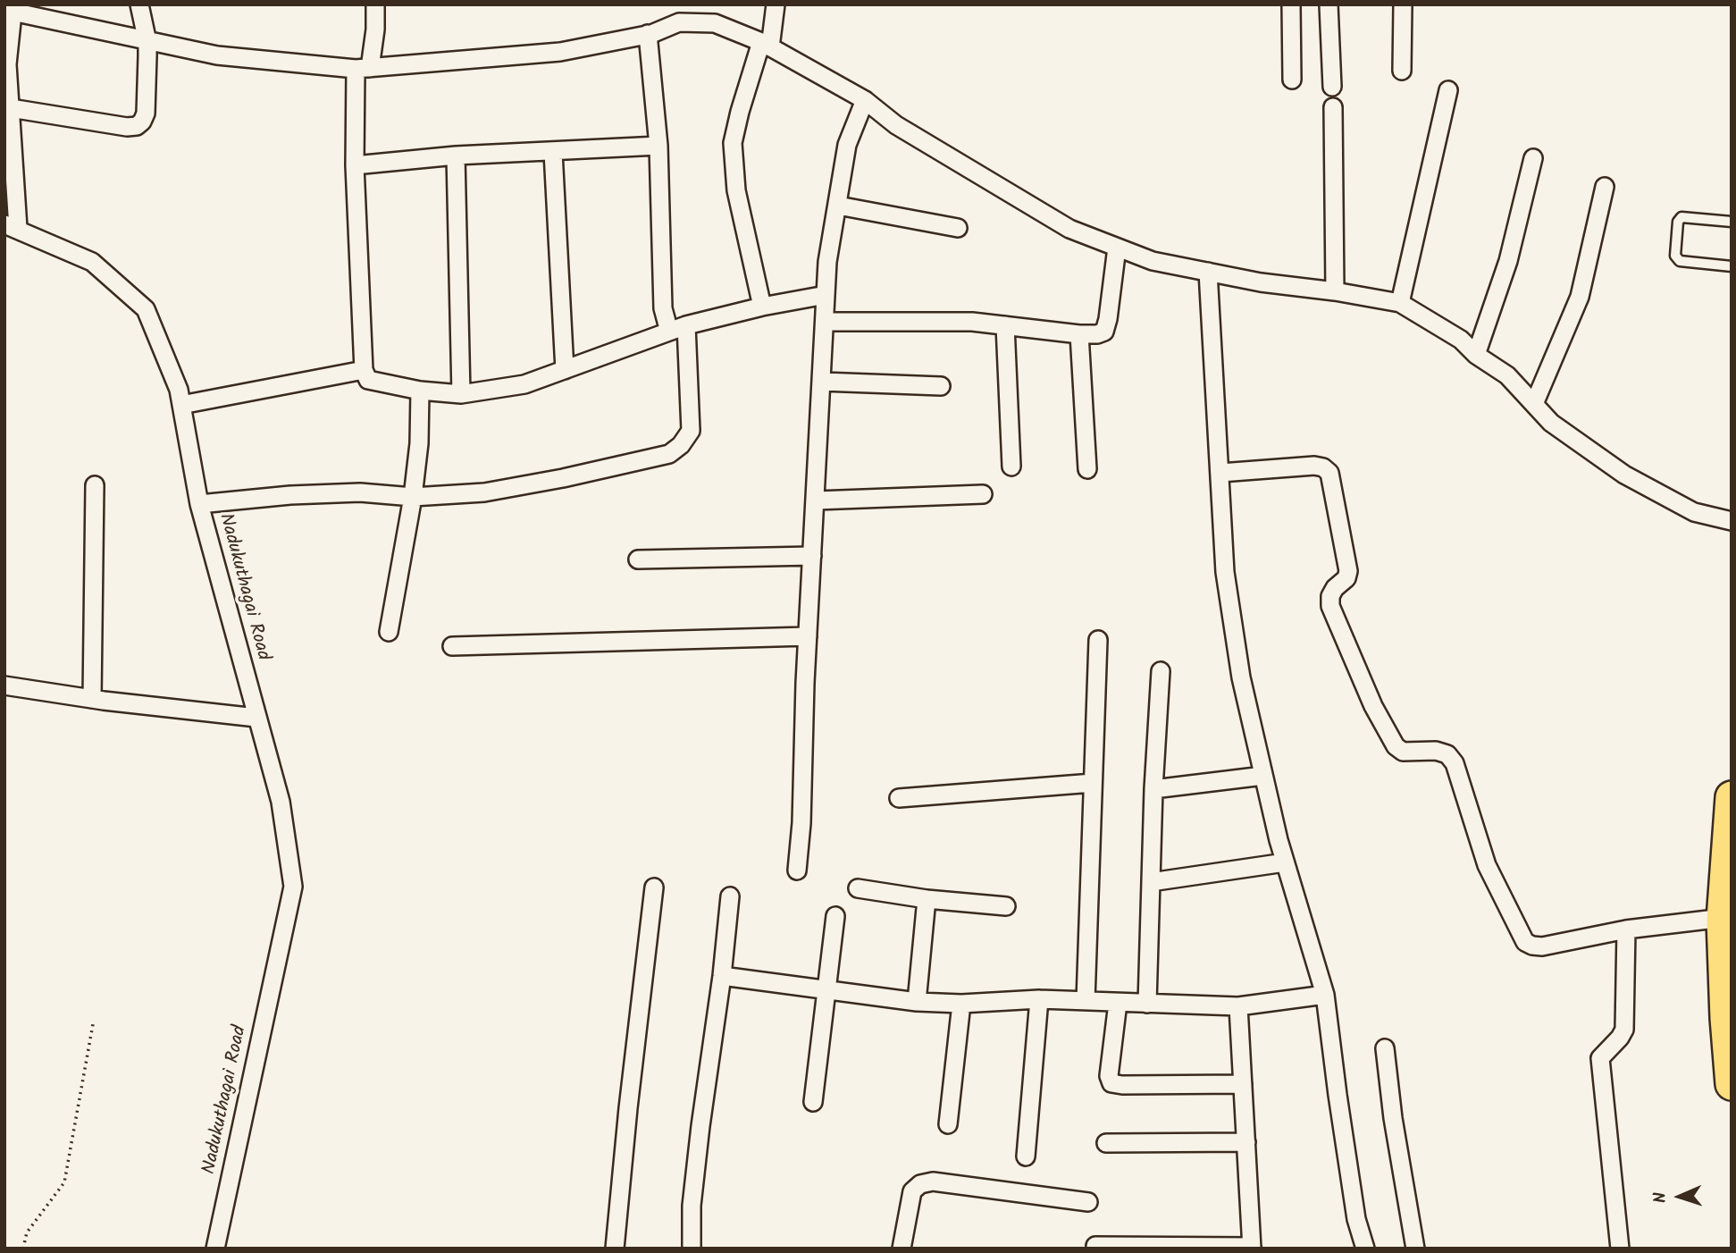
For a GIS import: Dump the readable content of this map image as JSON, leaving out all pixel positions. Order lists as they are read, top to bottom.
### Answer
{
  "streets": {
    "street": ["Nadukuthagai Road"]
  },
  "north": "left"
}
